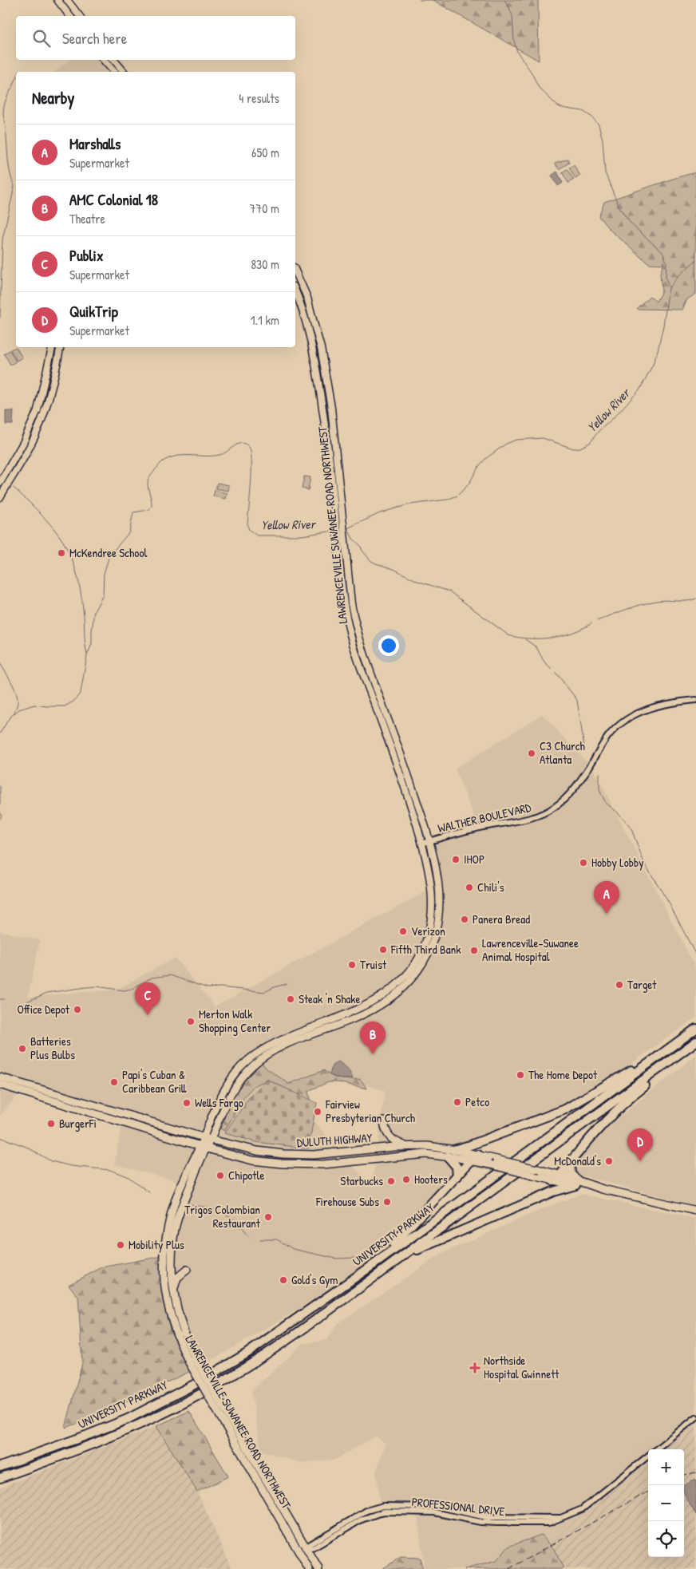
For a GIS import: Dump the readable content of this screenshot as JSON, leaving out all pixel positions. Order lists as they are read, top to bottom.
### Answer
{
  "streets": {
    "highway": ["UNIVERSITY PARKWAY"],
    "main road": ["LAWRENCEVILLE SUWANEE ROAD NORTHWEST", "DULUTH HIGHWAY"],
    "street": ["WALTHER BOULEVARD", "PROFESSIONAL DRIVE"]
  },
  "crossings": [
    ["LAWRENCEVILLE SUWANEE ROAD NORTHWEST", "WALTHER BOULEVARD"],
    ["LAWRENCEVILLE SUWANEE ROAD NORTHWEST", "DULUTH HIGHWAY"]
  ],
  "water": ["Yellow River"],
  "places": {
    "other": [
      "McKendree School",
      "C3 Church Atlanta",
      "IHOP",
      "Hobby Lobby",
      "Chili's",
      "Panera Bread",
      "Verizon",
      "Fifth Third Bank",
      "Lawrenceville-Suwanee Animal Hospital",
      "Truist",
      "Target",
      "Steak 'n Shake",
      "Office Depot",
      "Merton Walk Shopping Center",
      "Batteries Plus Bulbs",
      "The Home Depot",
      "Papi's Cuban & Caribbean Grill",
      "Petco",
      "Wells Fargo",
      "Fairview Presbyterian Church",
      "BurgerFi",
      "McDonald's",
      "Chipotle",
      "Hooters",
      "Starbucks",
      "Firehouse Subs",
      "Trigos Colombian Restaurant",
      "Mobility Plus",
      "Gold's Gym"
    ],
    "health": ["Northside Hospital Gwinnett"]
  },
  "page": {
    "search": "Search here",
    "heading": ["Nearby", "4 results"],
    "list": [
      {
        "mark": "A",
        "name": "Marshalls",
        "note": "Supermarket",
        "value": "650 m"
      },
      {
        "mark": "B",
        "name": "AMC Colonial 18",
        "note": "Theatre",
        "value": "770 m"
      },
      {
        "mark": "C",
        "name": "Publix",
        "note": "Supermarket",
        "value": "830 m"
      },
      {
        "mark": "D",
        "name": "QuikTrip",
        "note": "Supermarket",
        "value": "1.1 km"
      }
    ],
    "pins": [
      "A",
      "C",
      "B",
      "D"
    ],
    "map_buttons": ["+", "−"]
  }
}
